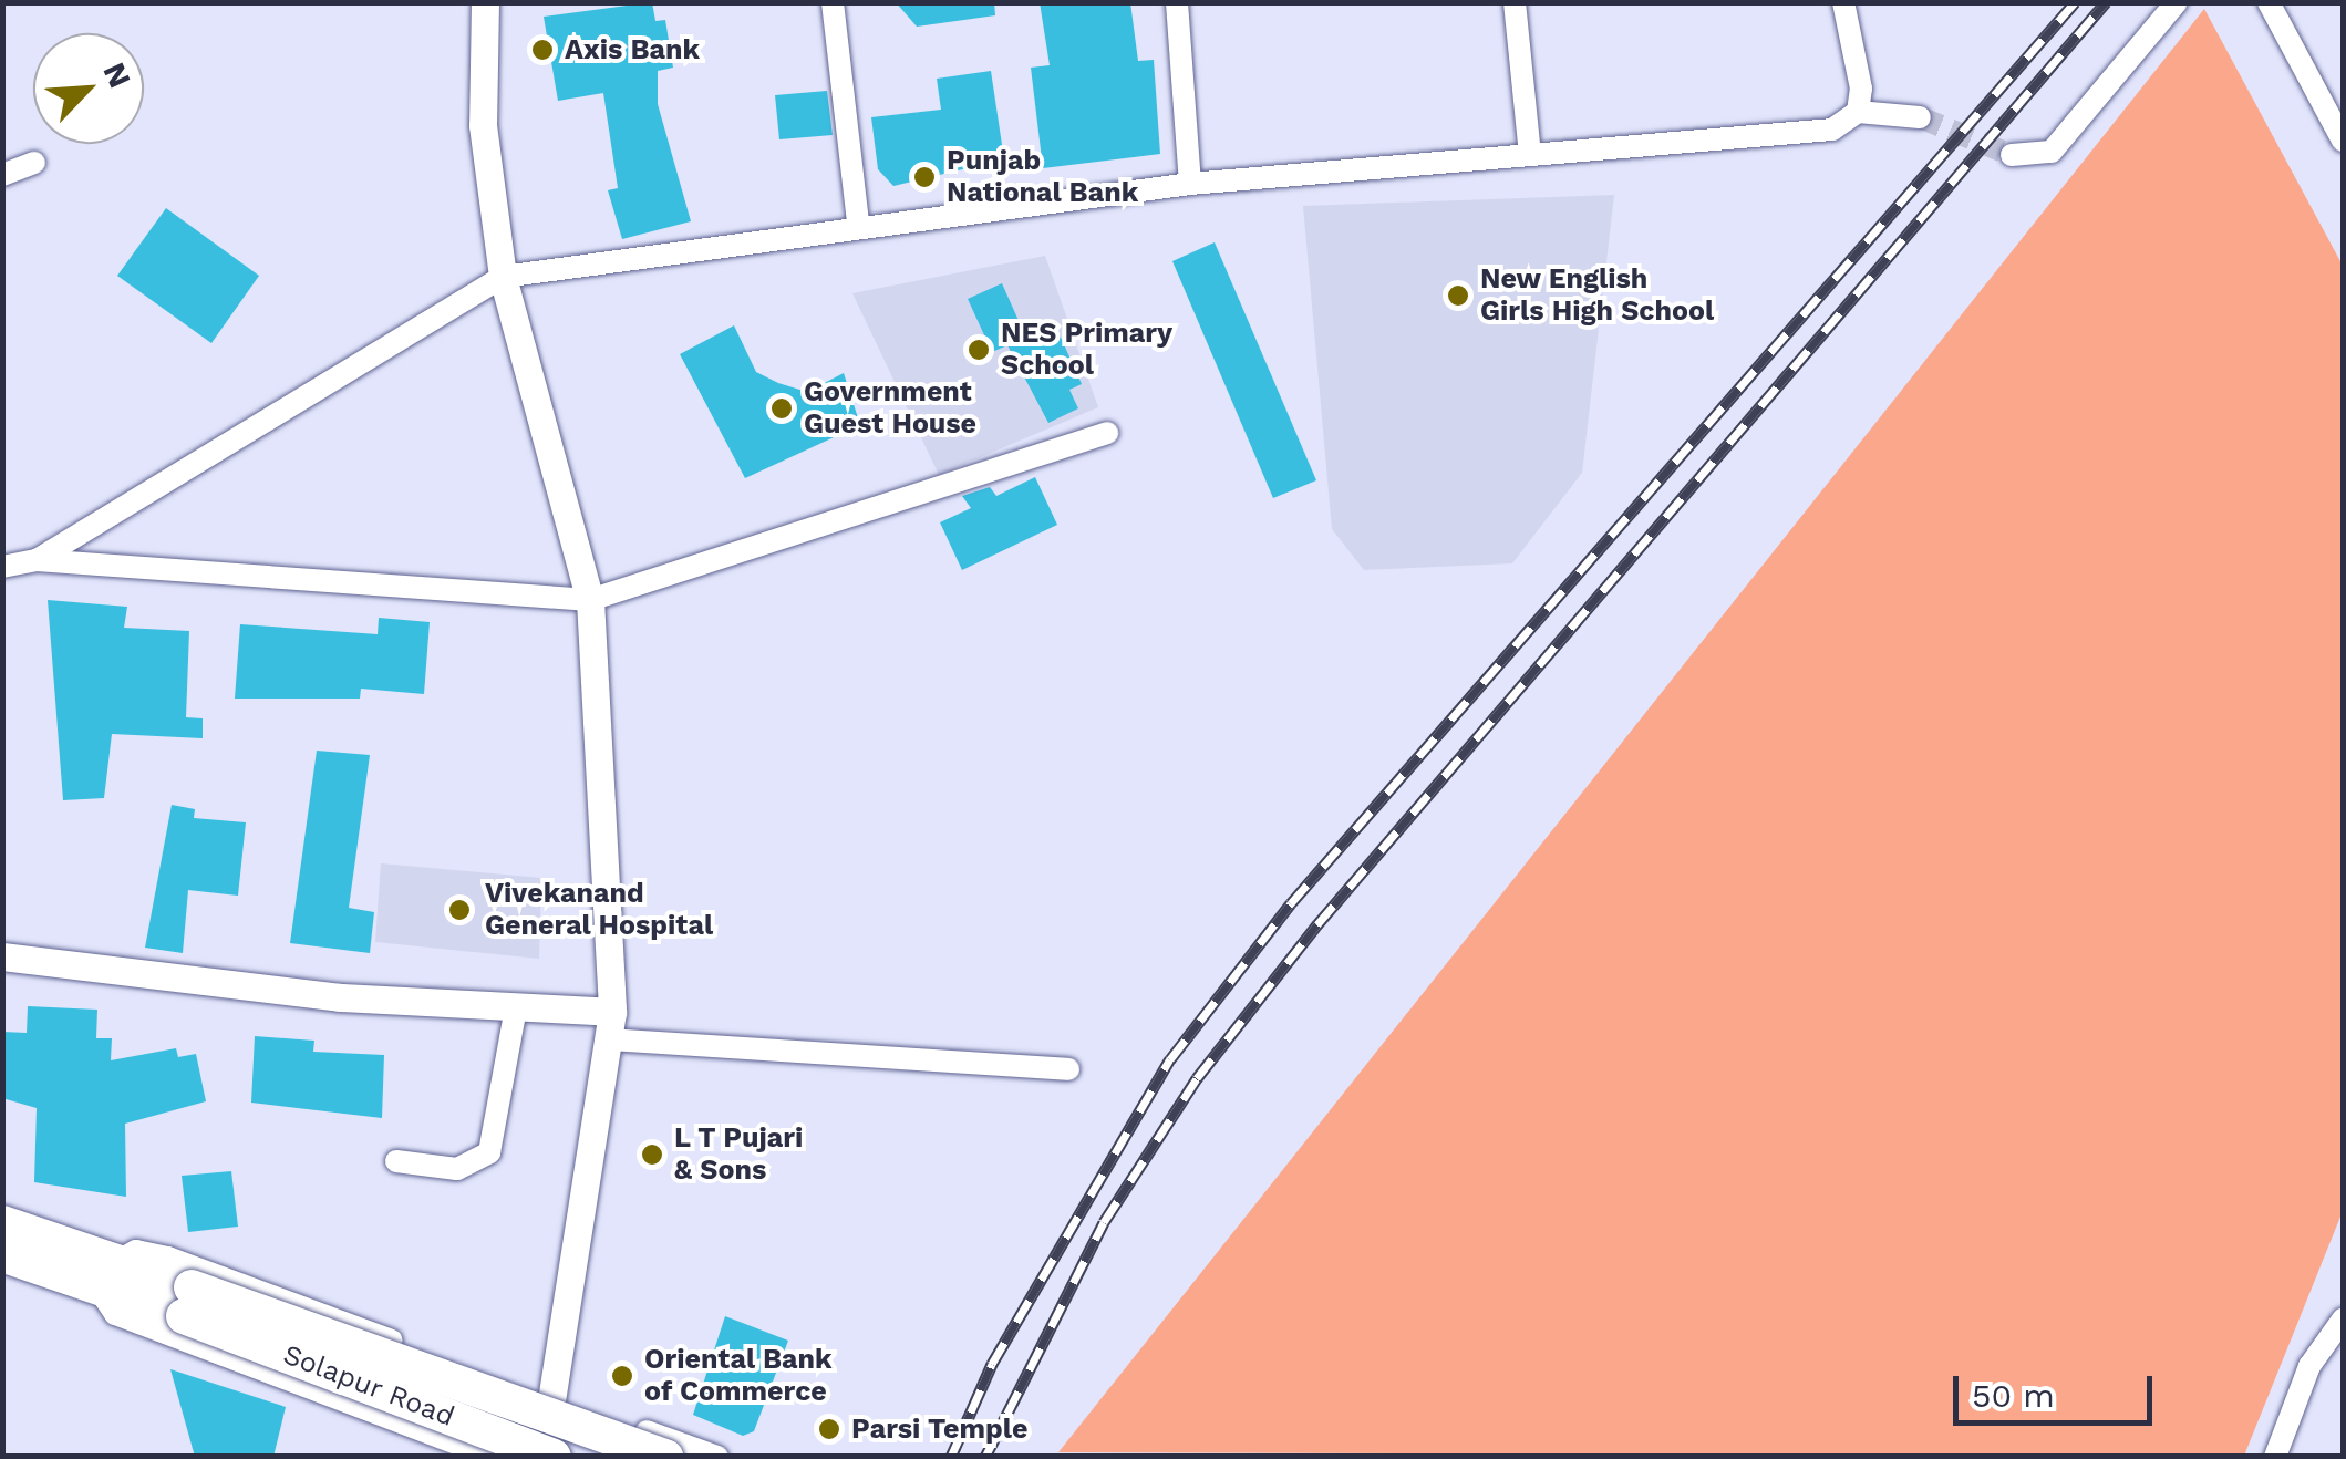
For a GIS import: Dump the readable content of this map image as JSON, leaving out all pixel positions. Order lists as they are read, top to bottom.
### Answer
{
  "streets": {
    "main road": ["Solapur Road"]
  },
  "places": [
    "Axis Bank",
    "Punjab National Bank",
    "New English Girls High School",
    "NES Primary School",
    "Government Guest House",
    "Vivekanand General Hospital",
    "L T Pujari & Sons",
    "Oriental Bank of Commerce",
    "Parsi Temple"
  ],
  "scale_bar": "50 m",
  "north": "top right"
}
